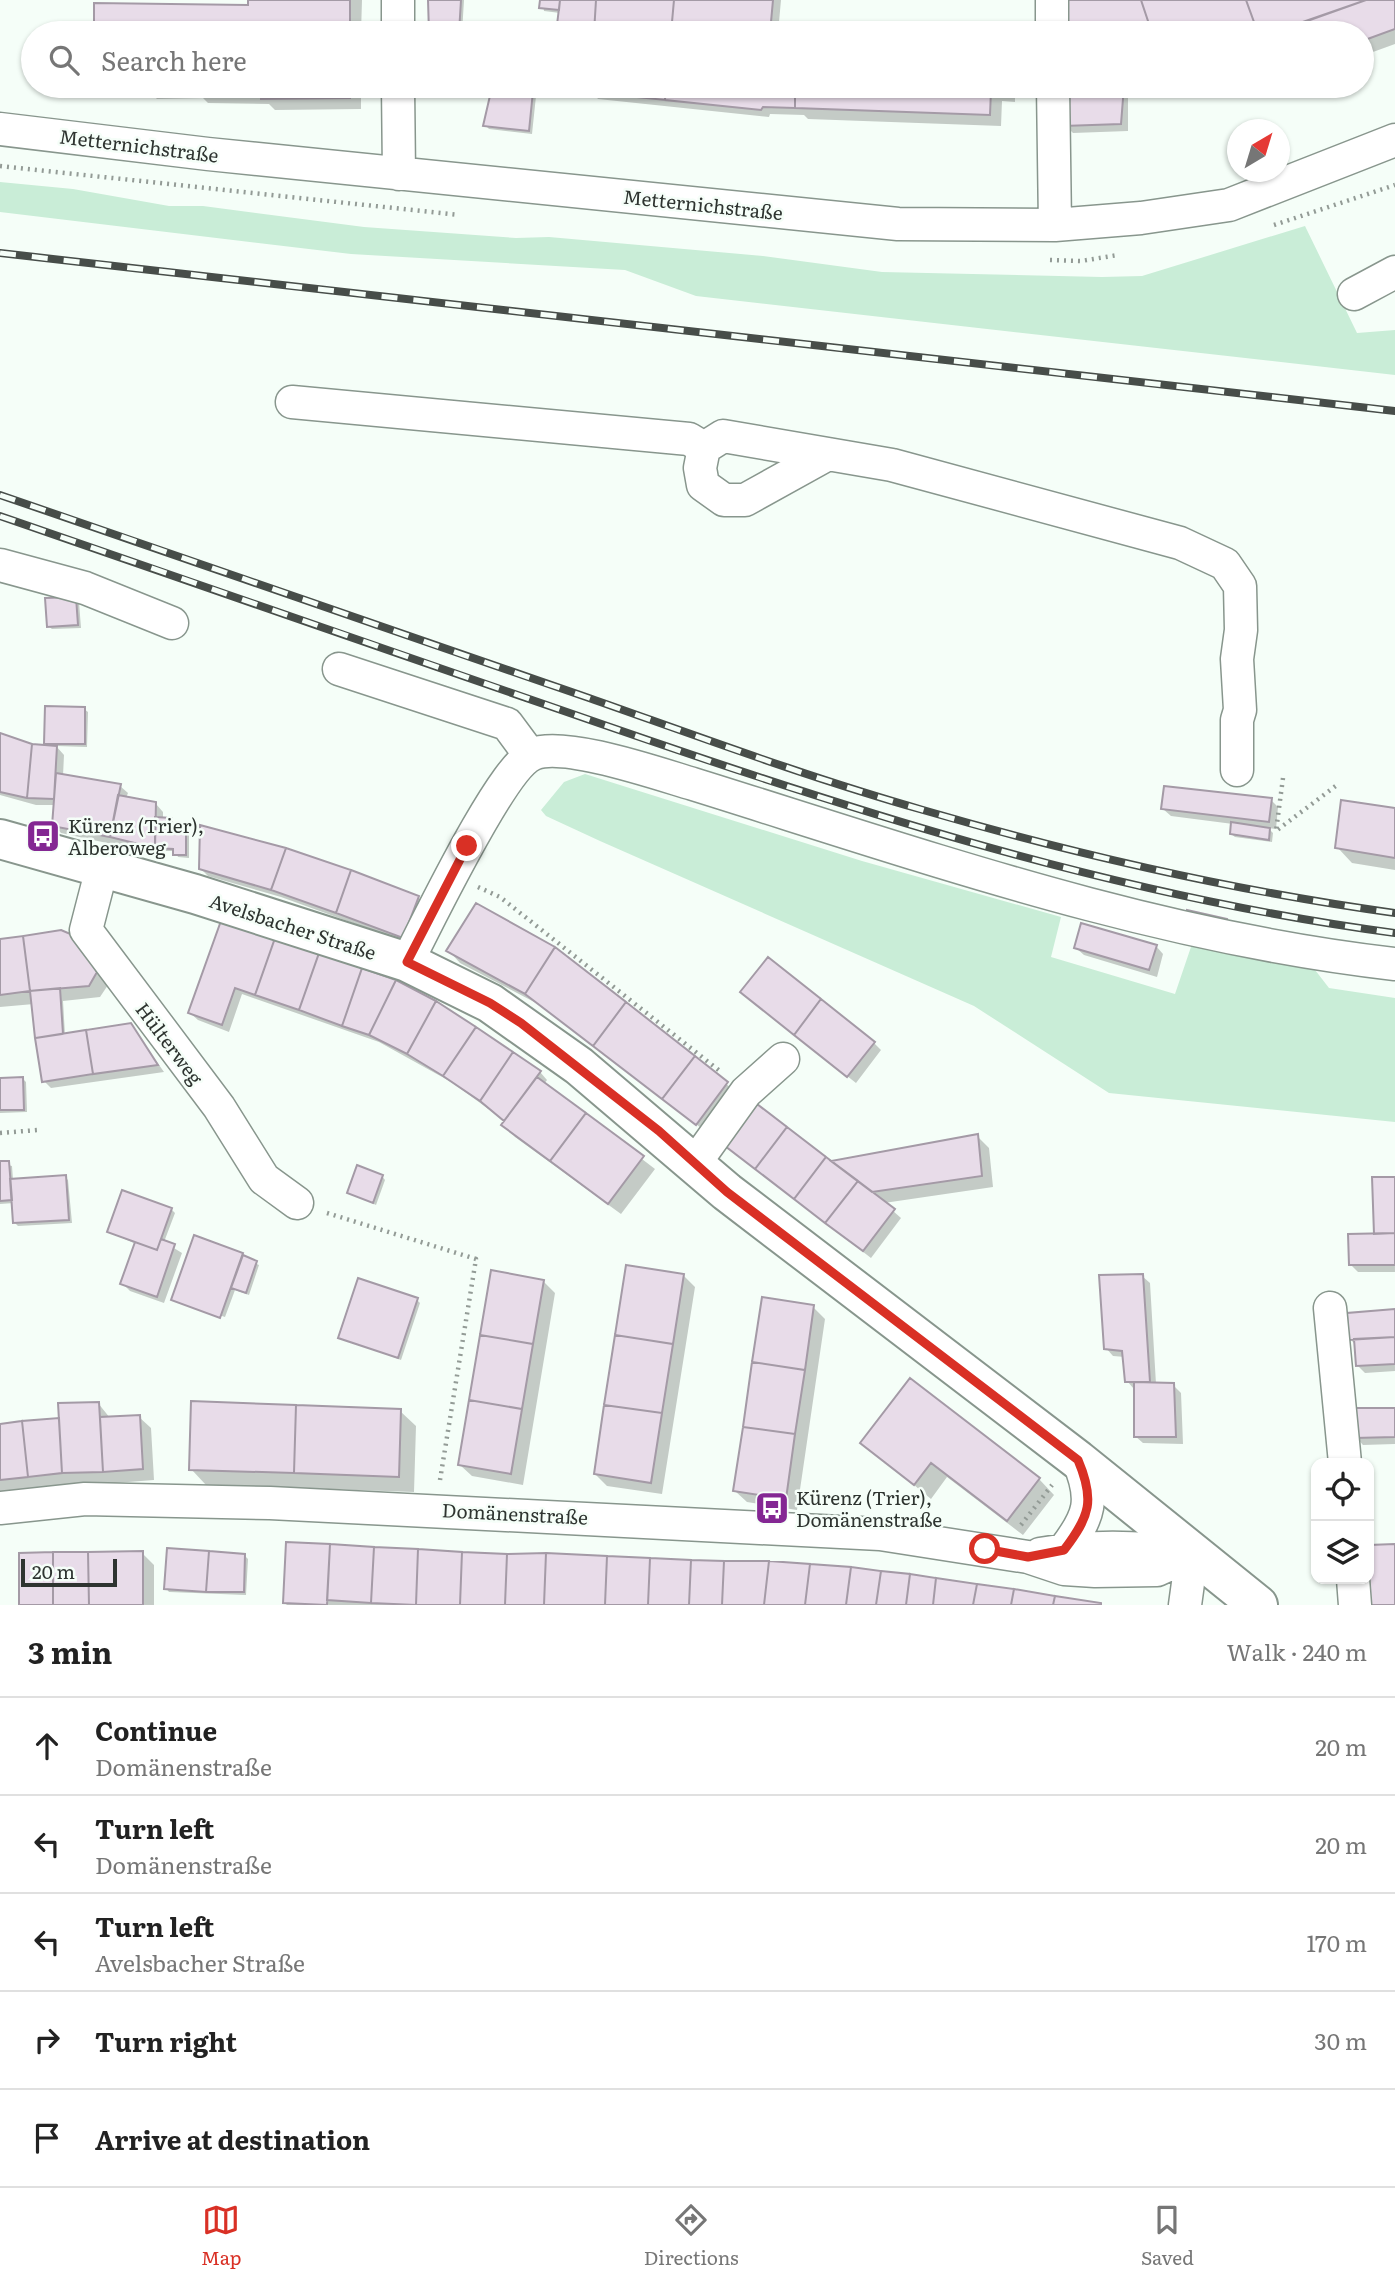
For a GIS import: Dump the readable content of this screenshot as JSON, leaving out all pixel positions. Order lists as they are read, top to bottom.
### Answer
{
  "streets": {
    "main road": ["Avelsbacher Straße"],
    "street": ["Metternichstraße", "Hülterweg", "Domänenstraße"]
  },
  "crossings": [
    ["Avelsbacher Straße", "Hülterweg"],
    ["Avelsbacher Straße", "Domänenstraße"]
  ],
  "places": {
    "bus stop": ["Kürenz (Trier), Alberoweg", "Kürenz (Trier), Domänenstraße"]
  },
  "scale_bar": "20 m",
  "north": "top right",
  "page": {
    "search": "Search here",
    "scale": "20 m",
    "heading": ["3 min", "Walk · 240 m"],
    "list": [
      ["Continue", "Domänenstraße", "20 m"],
      ["Turn left", "Domänenstraße", "20 m"],
      ["Turn left", "Avelsbacher Straße", "170 m"],
      ["Turn right", "30 m"],
      "Arrive at destination"
    ],
    "nav": ["Map", "Directions", "Saved"]
  }
}
